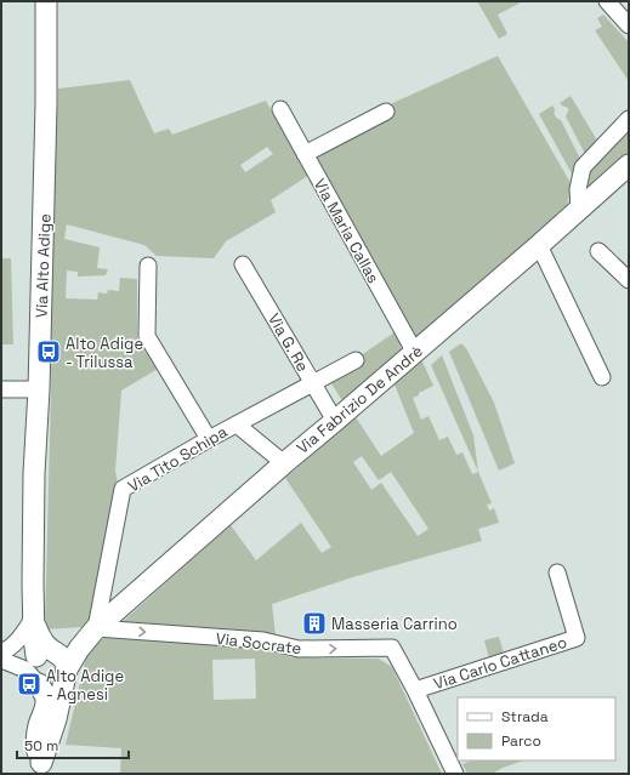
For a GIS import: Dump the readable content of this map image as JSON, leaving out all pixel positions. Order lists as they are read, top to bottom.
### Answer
{
  "streets": {
    "street": [
      "Via Maria Callas",
      "Via Alto Adige",
      "Via G. Re",
      "Via Fabrizio De Andrè",
      "Via Tito Schipa",
      "Via Socrate",
      "Via Carlo Cattaneo"
    ]
  },
  "crossings": [
    ["Via Maria Callas", "Via Fabrizio De Andrè"],
    ["Via Alto Adige", "Via Fabrizio De Andrè"],
    ["Via G. Re", "Via Fabrizio De Andrè"],
    ["Via G. Re", "Via Tito Schipa"],
    ["Via Fabrizio De Andrè", "Via Tito Schipa"],
    ["Via Fabrizio De Andrè", "Via Socrate"],
    ["Via Tito Schipa", "Via Socrate"],
    ["Via Socrate", "Via Carlo Cattaneo"]
  ],
  "one_way": ["Via Socrate"],
  "places": {
    "bus stop": ["Alto Adige - Trilussa", "Alto Adige - Agnesi"],
    "building": ["Masseria Carrino"]
  },
  "legend": ["Strada", "Parco"],
  "scale_bar": "50 m"
}
